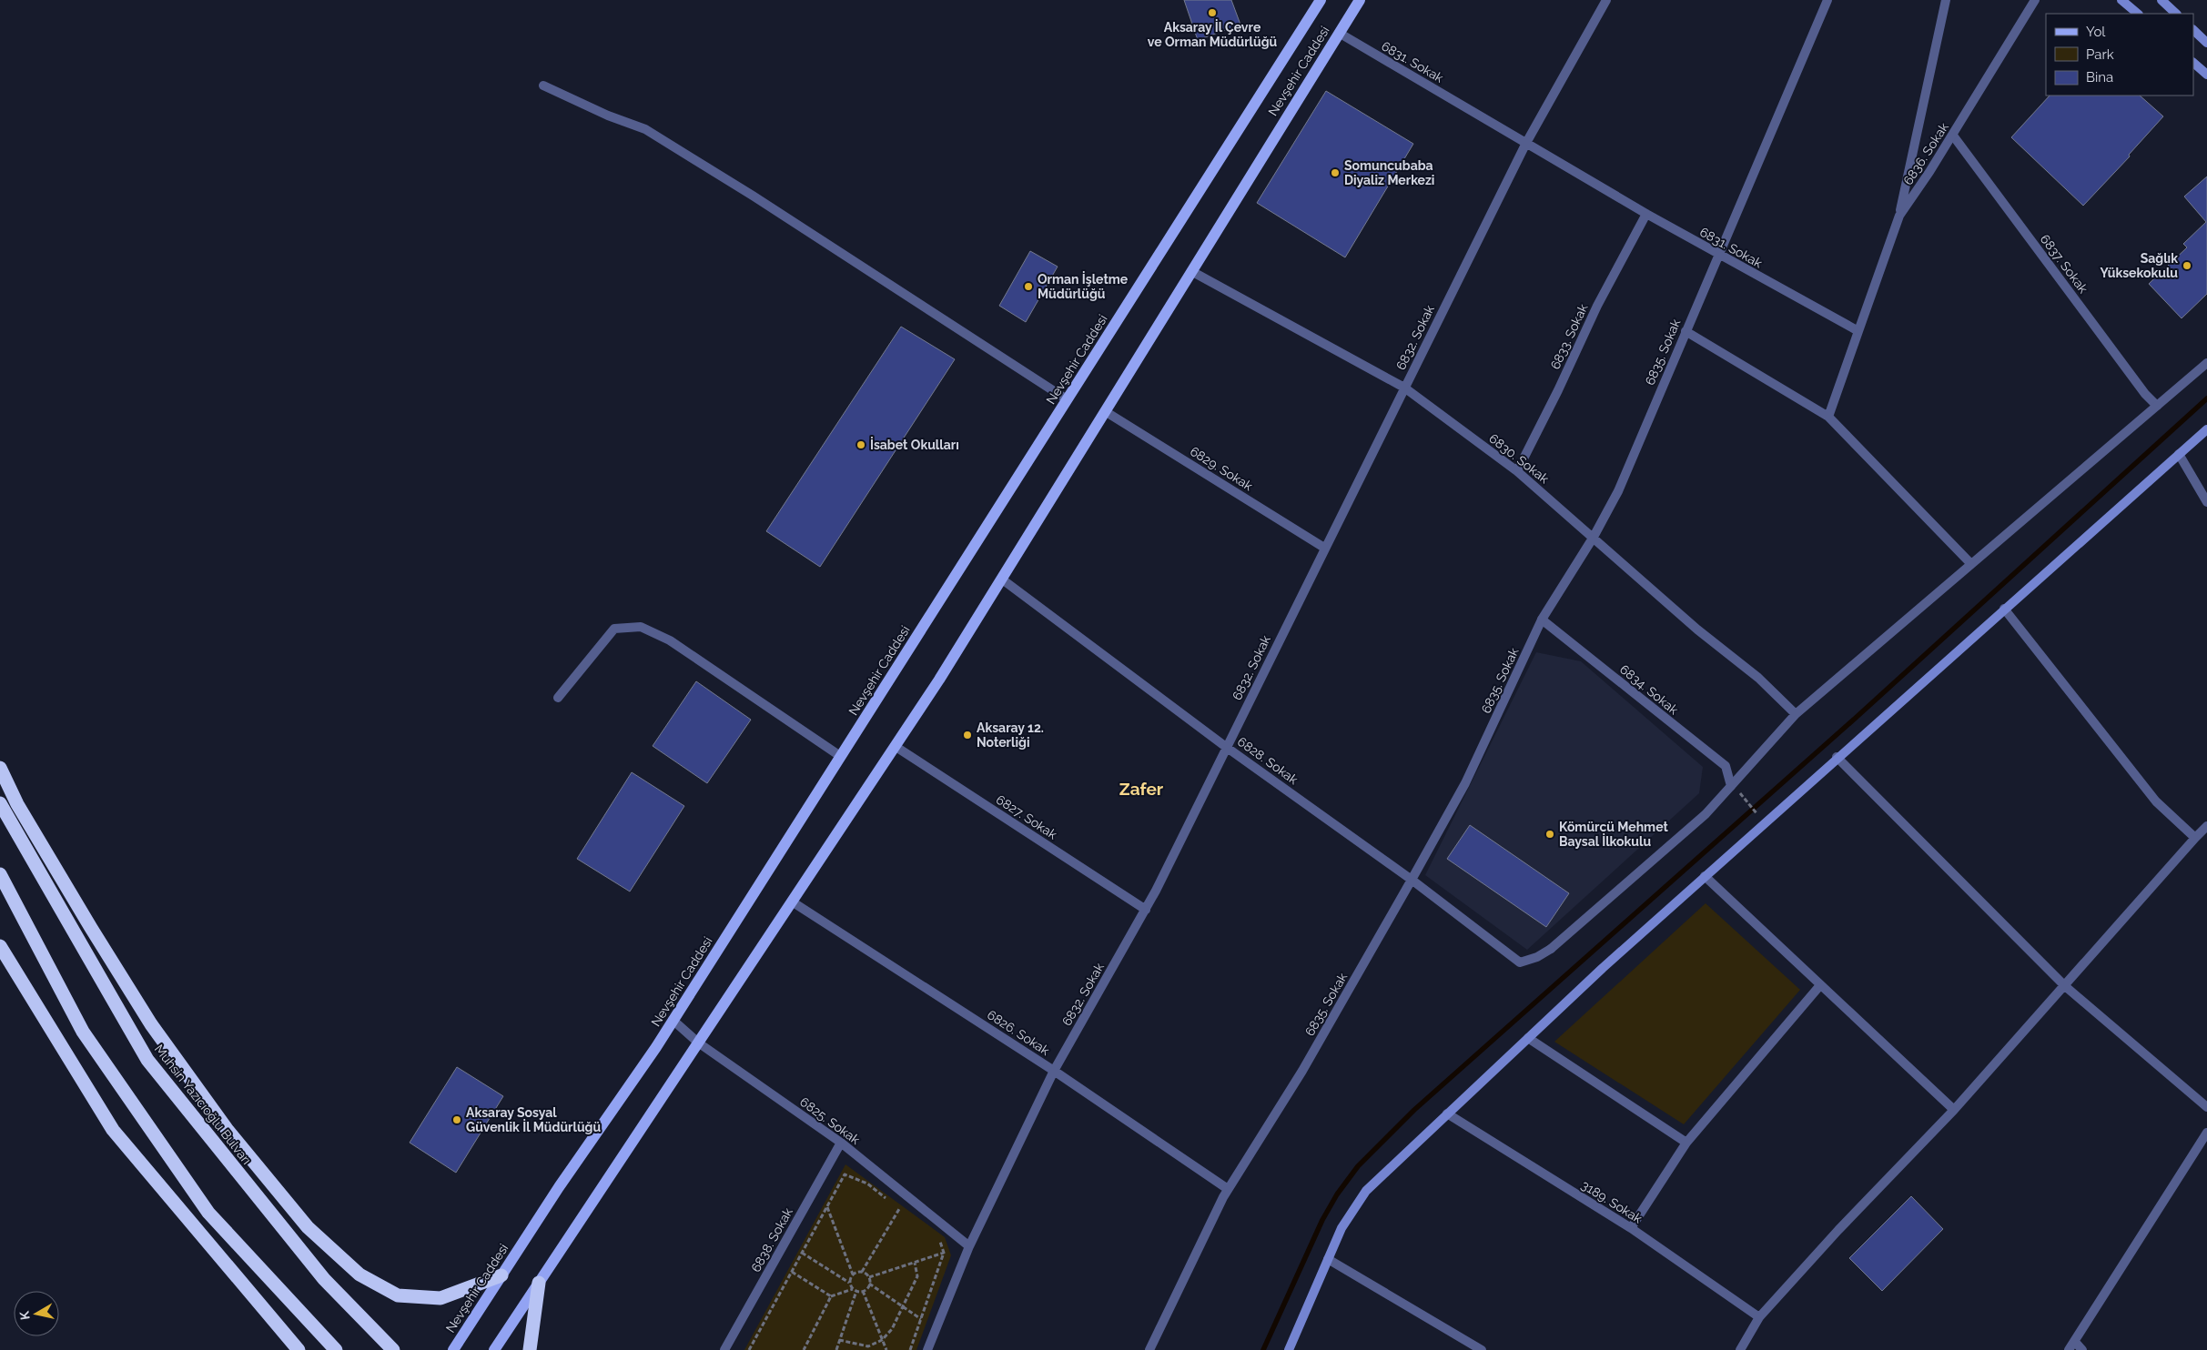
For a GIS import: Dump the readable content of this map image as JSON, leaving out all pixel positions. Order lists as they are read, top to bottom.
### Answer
{
  "streets": {
    "highway": ["Muhsin Yazıcıoğlu Bulvarı"],
    "main road": ["Nevşehir Caddesi"],
    "street": [
      "6831. Sokak",
      "6836. Sokak",
      "6837. Sokak",
      "6833. Sokak",
      "6832. Sokak",
      "6835. Sokak",
      "6830. Sokak",
      "6829. Sokak",
      "6834. Sokak",
      "6828. Sokak",
      "6827. Sokak",
      "6826. Sokak",
      "6825. Sokak",
      "3189. Sokak",
      "6838. Sokak"
    ]
  },
  "crossings": [
    ["6831. Sokak", "Nevşehir Caddesi"],
    ["6831. Sokak", "6836. Sokak"],
    ["6831. Sokak", "6833. Sokak"],
    ["6831. Sokak", "6832. Sokak"],
    ["6831. Sokak", "6835. Sokak"],
    ["Nevşehir Caddesi", "6830. Sokak"],
    ["Nevşehir Caddesi", "6829. Sokak"],
    ["Nevşehir Caddesi", "6828. Sokak"],
    ["Nevşehir Caddesi", "6827. Sokak"],
    ["Nevşehir Caddesi", "6826. Sokak"],
    ["Nevşehir Caddesi", "6825. Sokak"],
    ["6836. Sokak", "6837. Sokak"],
    ["6833. Sokak", "6830. Sokak"],
    ["6832. Sokak", "6830. Sokak"],
    ["6832. Sokak", "6829. Sokak"],
    ["6832. Sokak", "6828. Sokak"],
    ["6832. Sokak", "6827. Sokak"],
    ["6832. Sokak", "6826. Sokak"],
    ["6832. Sokak", "6825. Sokak"],
    ["6835. Sokak", "6830. Sokak"],
    ["6835. Sokak", "6834. Sokak"],
    ["6835. Sokak", "6828. Sokak"],
    ["6835. Sokak", "6826. Sokak"],
    ["6834. Sokak", "6828. Sokak"],
    ["6825. Sokak", "6838. Sokak"]
  ],
  "districts": ["Zafer"],
  "places": [
    "Aksaray İl Çevre ve Orman Müdürlüğü",
    "Somuncubaba Diyaliz Merkezi",
    "Sağlık Yüksekokulu",
    "Orman İşletme Müdürlüğü",
    "İsabet Okulları",
    "Aksaray 12. Noterliği",
    "Kömürcü Mehmet Baysal İlkokulu",
    "Aksaray Sosyal Güvenlik İl Müdürlüğü"
  ],
  "legend": ["Yol", "Park", "Bina"],
  "north": "left"
}
